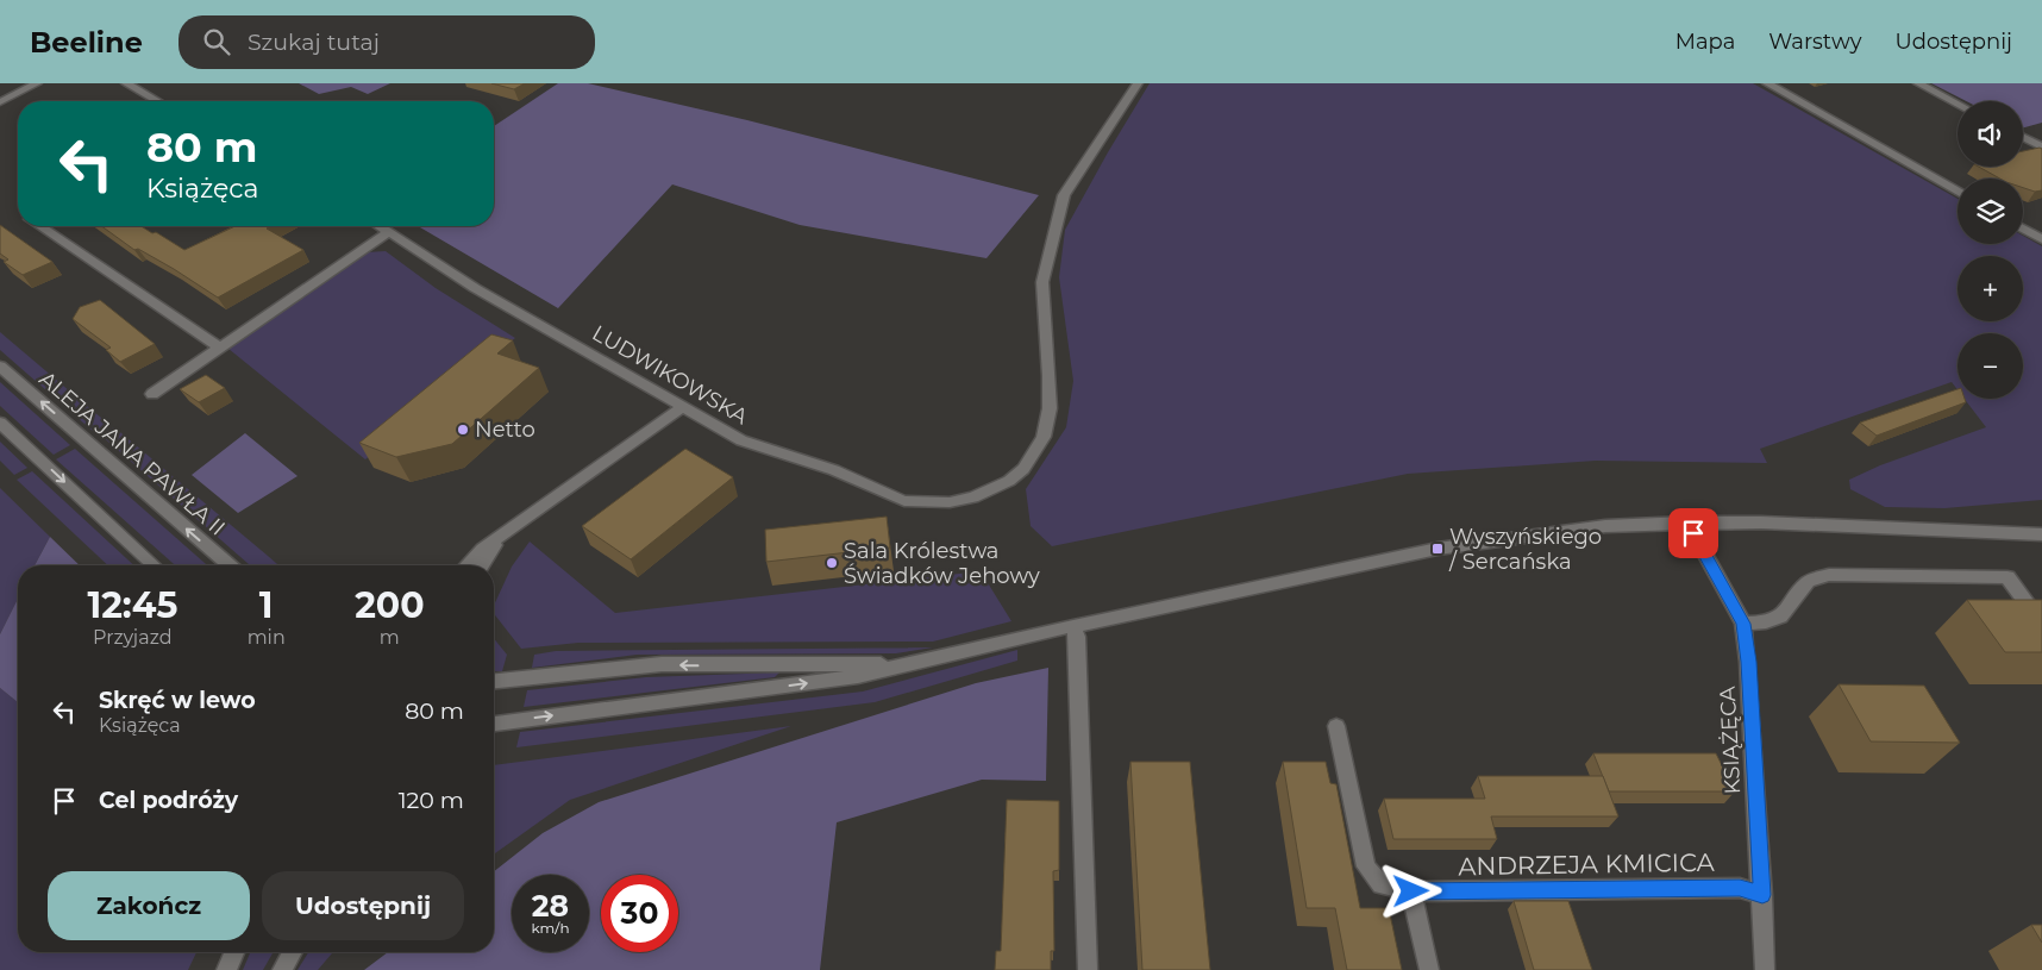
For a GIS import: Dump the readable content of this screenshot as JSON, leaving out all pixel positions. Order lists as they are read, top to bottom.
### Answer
{
  "streets": {
    "street": [
      "LUDWIKOWSKA",
      "ALEJA JANA PAWŁA II",
      "KSIĄŻĘCA",
      "ANDRZEJA KMICICA"
    ]
  },
  "crossings": [
    ["KSIĄŻĘCA", "ANDRZEJA KMICICA"]
  ],
  "places": {
    "other": ["Netto", "Sala Królestwa Świadków Jehowy"],
    "transit": ["Wyszyńskiego / Sercańska"]
  },
  "page": {
    "header": "Beeline",
    "search": "Szukaj tutaj",
    "nav": ["Mapa", "Warstwy", "Udostępnij"],
    "map_buttons": ["+", "−"],
    "turn": ["80 m", "Książęca"],
    "eta": [
      "12:45",
      "Przyjazd",
      "1",
      "min",
      "200",
      "m"
    ],
    "list": [
      {
        "name": "Skręć w lewo",
        "note": "Książęca",
        "value": "80 m"
      },
      {
        "name": "Cel podróży",
        "value": "120 m"
      }
    ],
    "buttons": ["Zakończ", "Udostępnij"],
    "speed": "28 km/h",
    "limit": "30"
  }
}
